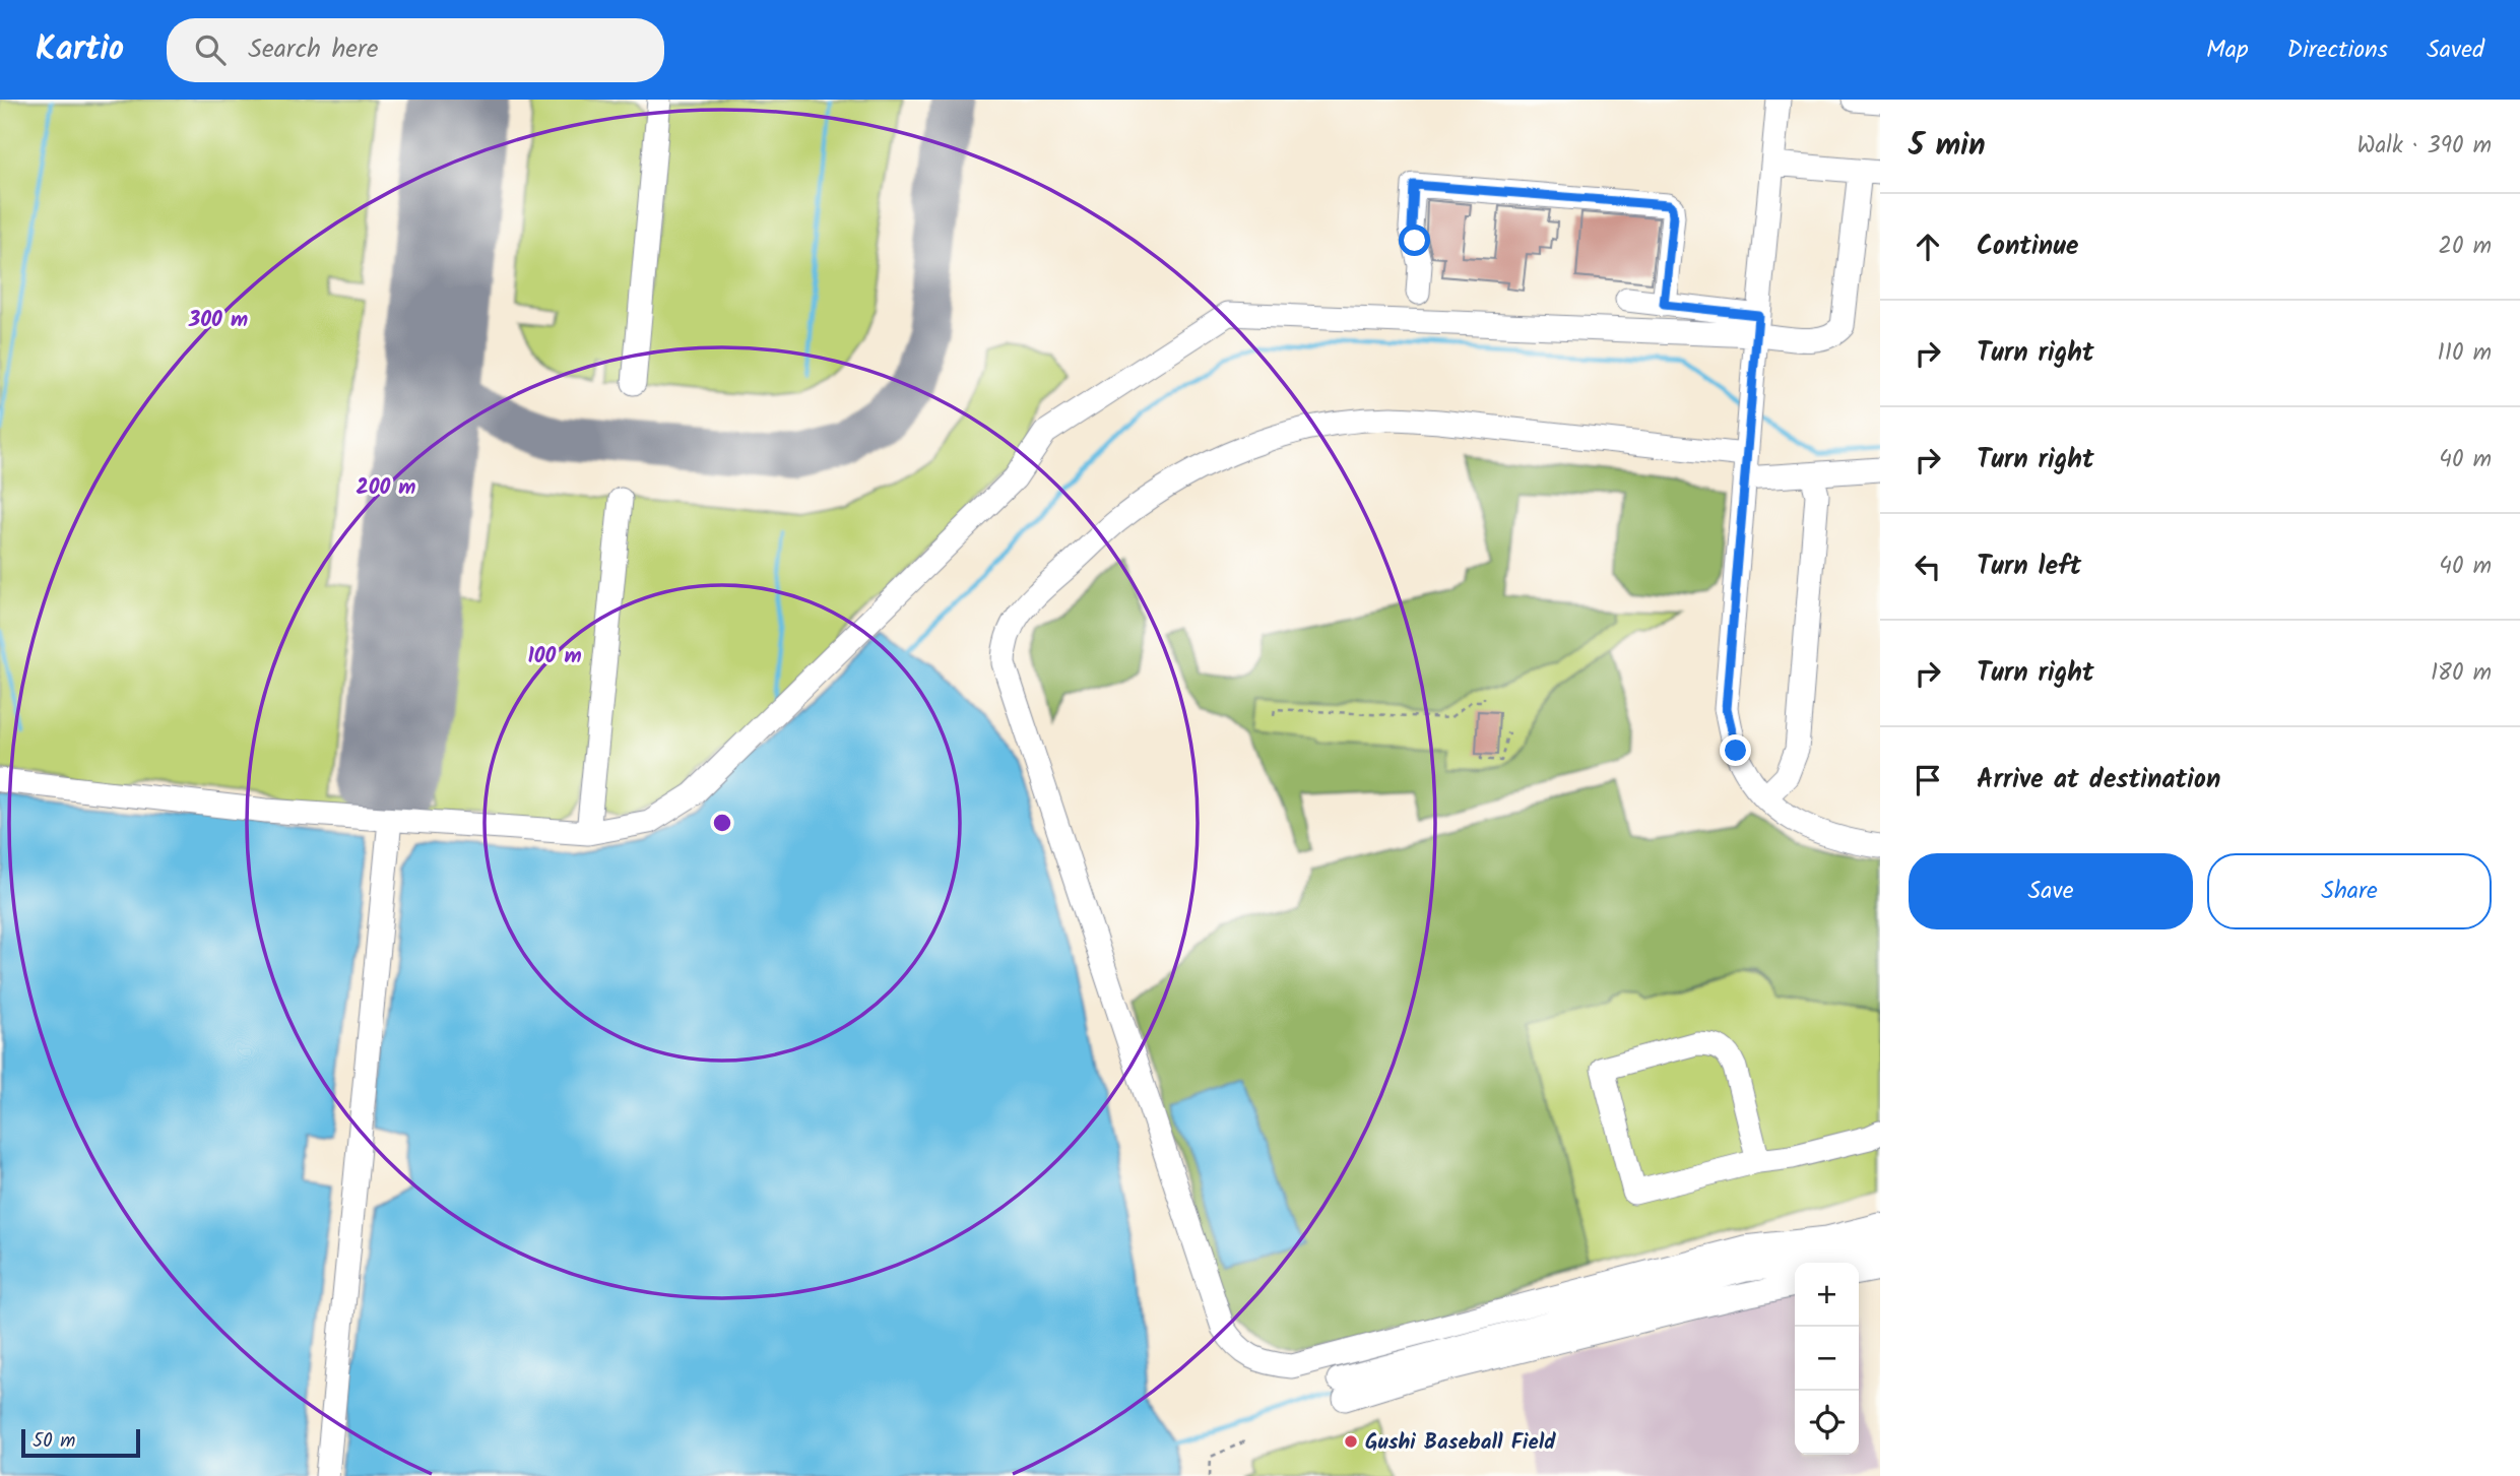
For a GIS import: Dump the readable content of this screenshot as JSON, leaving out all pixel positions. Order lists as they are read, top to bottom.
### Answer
{
  "places": ["Gushi Baseball Field"],
  "scale_bar": "50 m",
  "page": {
    "header": "Kartio",
    "search": "Search here",
    "nav": ["Map", "Directions", "Saved"],
    "heading": ["5 min", "Walk · 390 m"],
    "list": [
      ["Continue", "20 m"],
      ["Turn right", "110 m"],
      ["Turn right", "40 m"],
      ["Turn left", "40 m"],
      ["Turn right", "180 m"],
      "Arrive at destination"
    ],
    "buttons": ["Save", "Share"],
    "map_buttons": ["+", "−"],
    "scale": "50 m"
  },
  "rings": ["300 m", "200 m", "100 m"]
}
